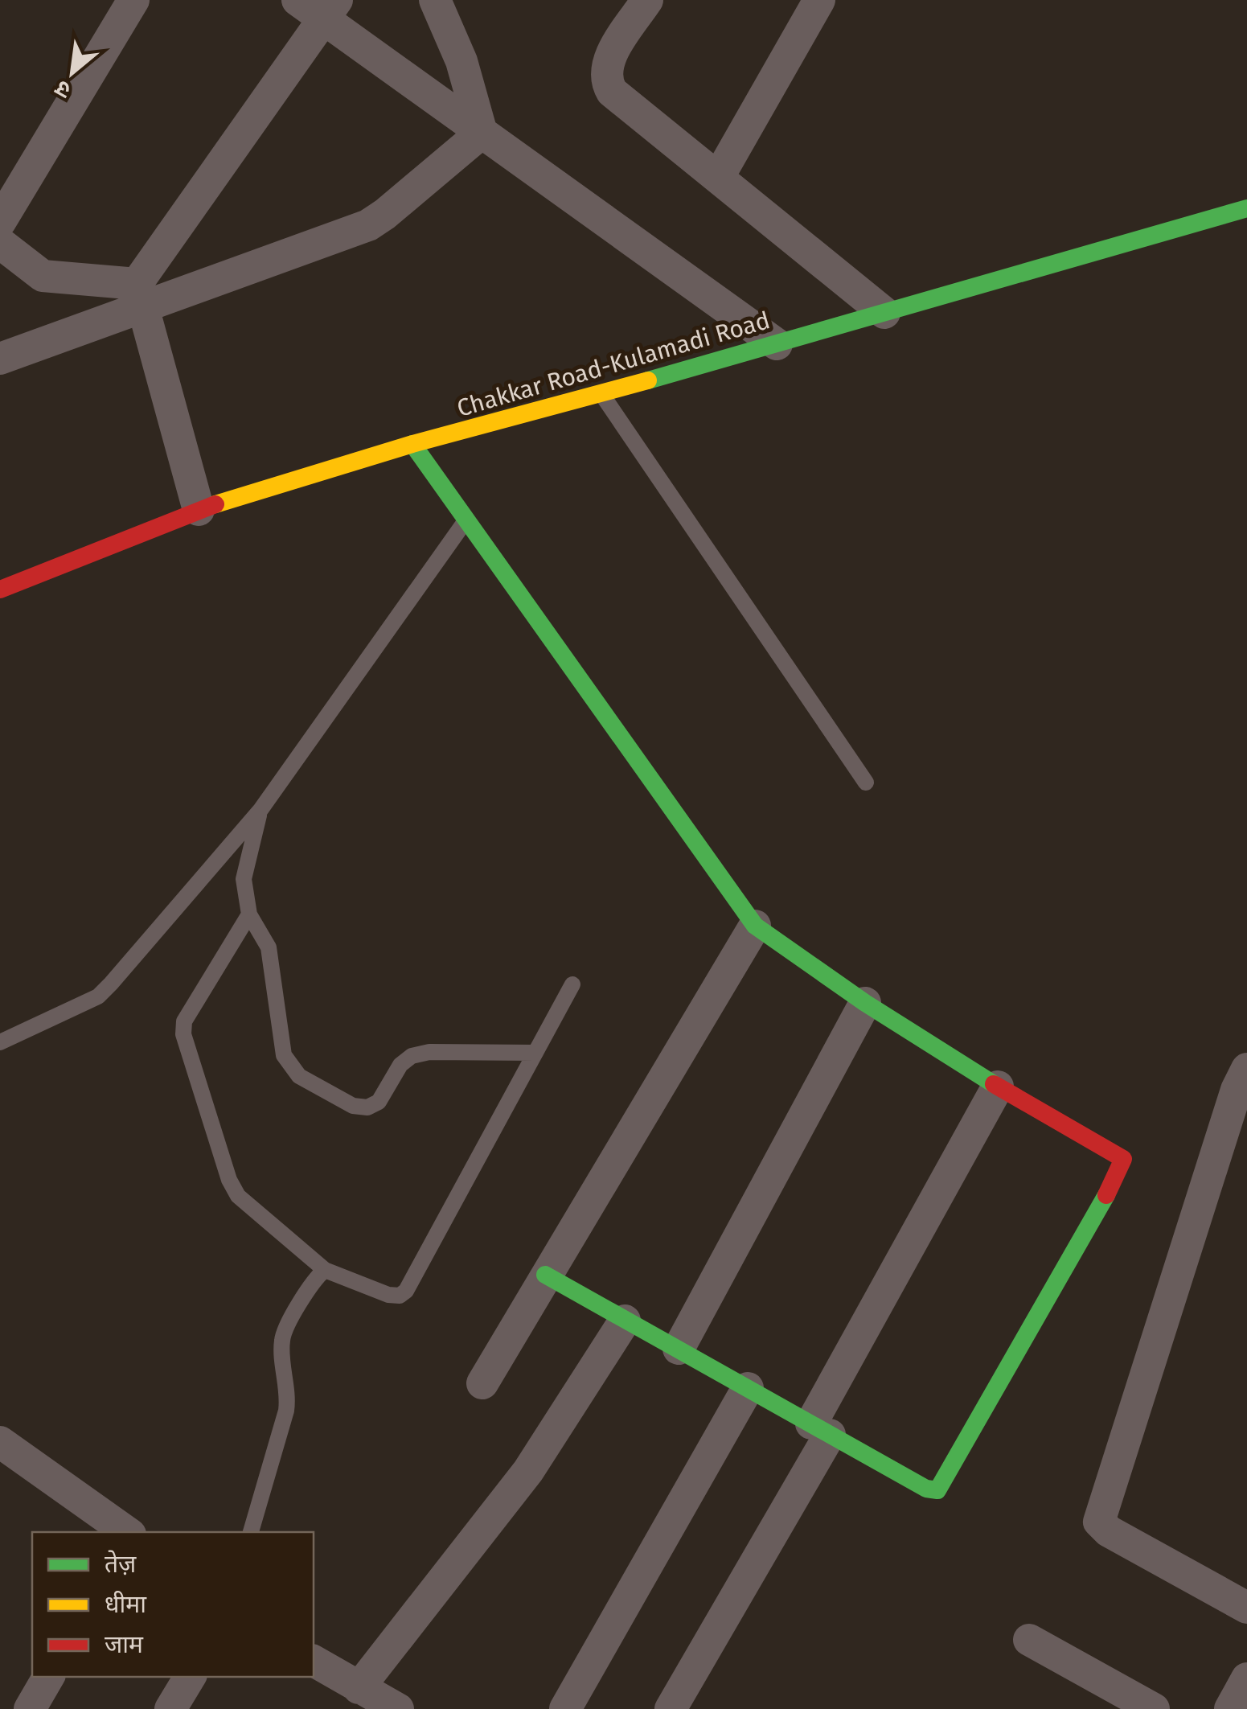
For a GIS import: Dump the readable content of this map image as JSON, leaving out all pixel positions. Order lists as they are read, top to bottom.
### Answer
{
  "streets": {
    "street": ["Chakkar Road-Kulamadi Road"]
  },
  "legend": ["तेज़", "धीमा", "जाम"],
  "north": "bottom left"
}
